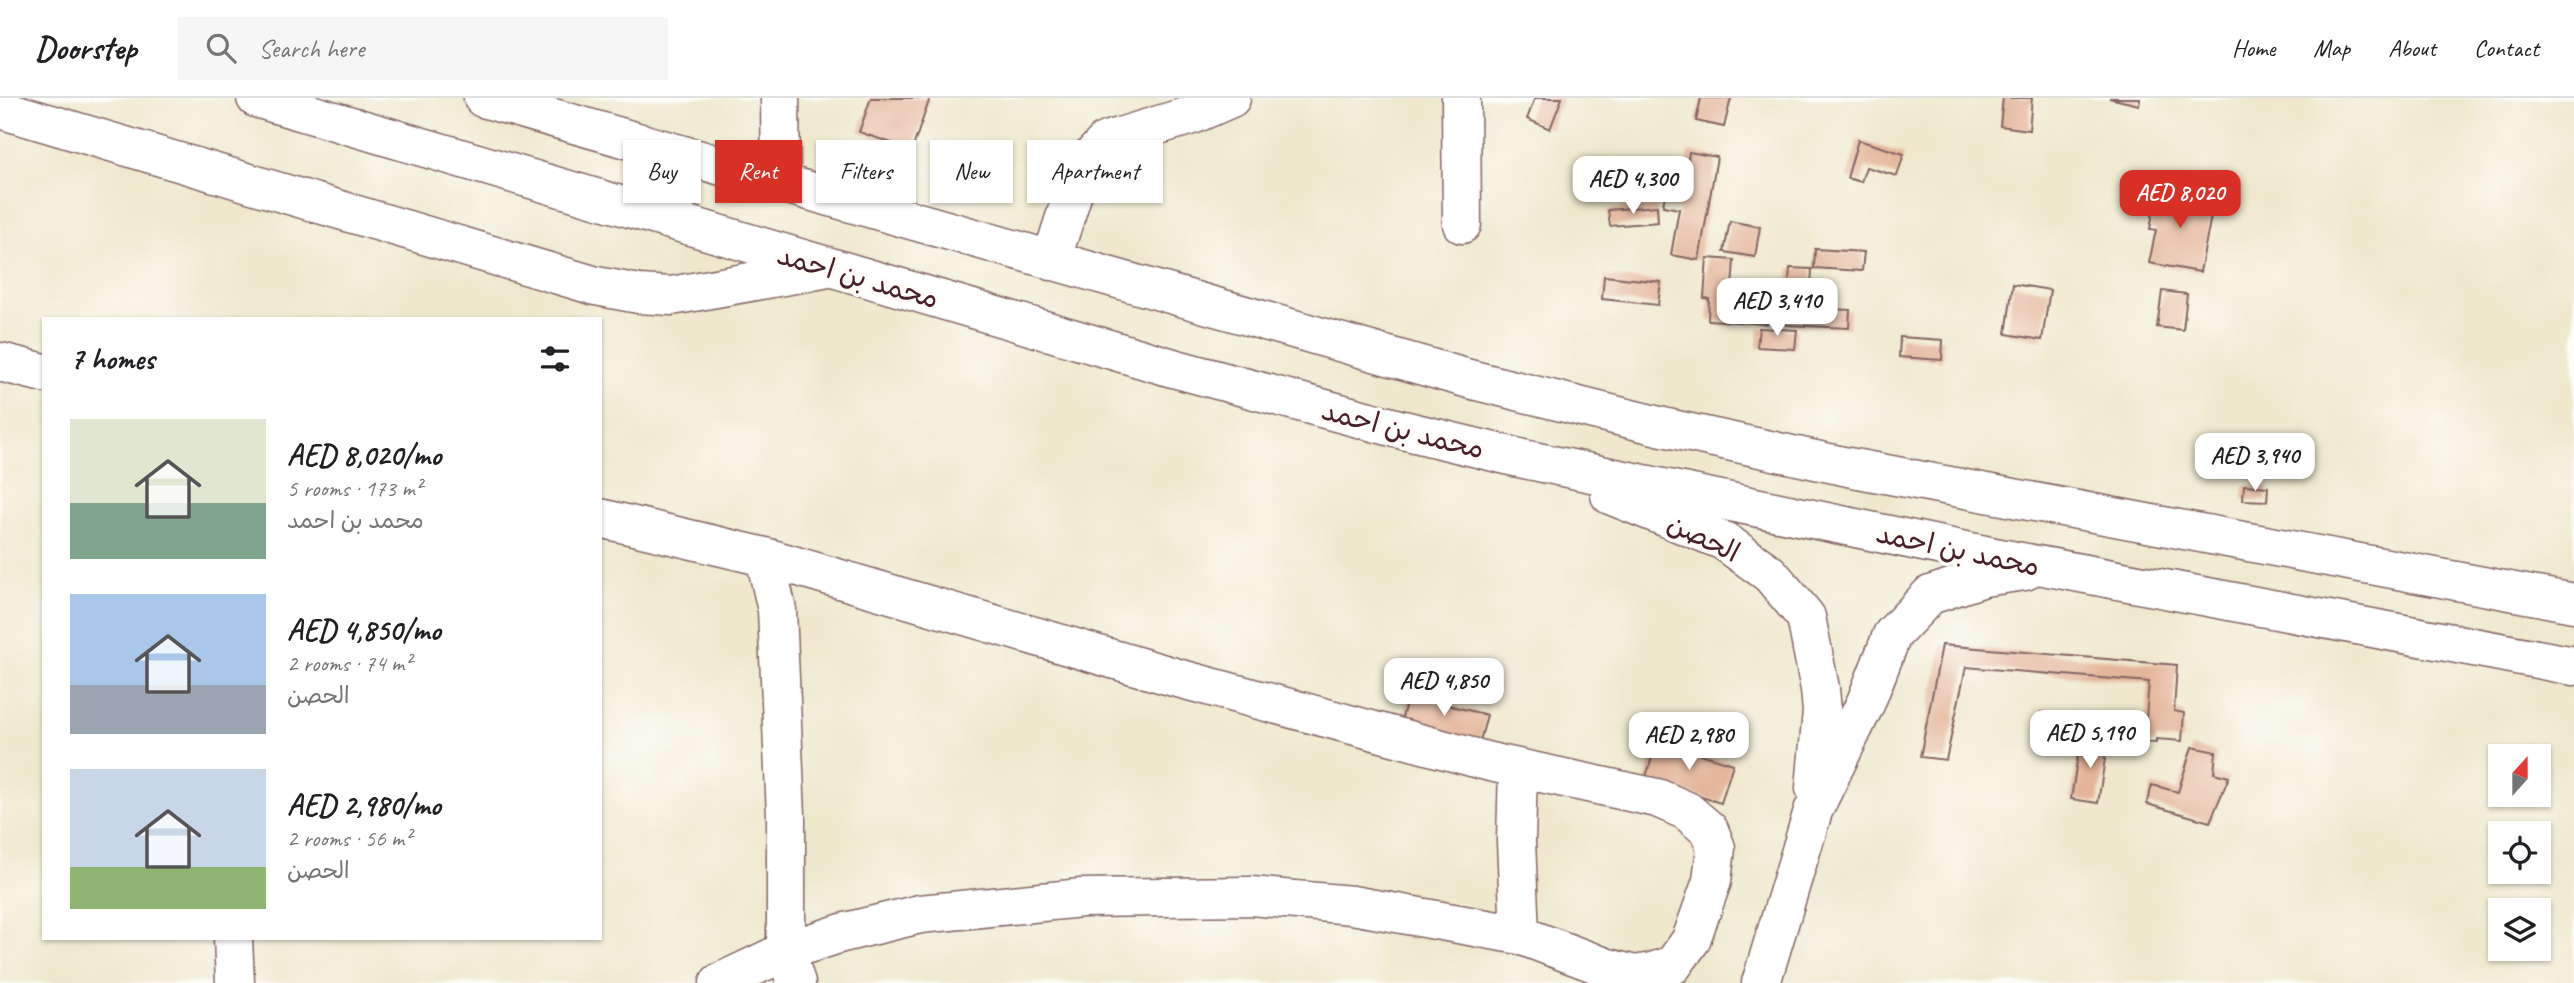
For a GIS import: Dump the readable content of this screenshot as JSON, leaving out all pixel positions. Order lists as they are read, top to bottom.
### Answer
{
  "streets": {
    "street": ["محمد بن احمد", "الحصن"]
  },
  "crossings": [
    ["محمد بن احمد", "الحصن"]
  ],
  "north": "top",
  "page": {
    "header": "Doorstep",
    "search": "Search here",
    "nav": [
      "Home",
      "Map",
      "About",
      "Contact"
    ],
    "chip": [
      "Buy",
      "Rent",
      "Filters",
      "New",
      "Apartment"
    ],
    "price": [
      "AED 4,300",
      "AED 8,020",
      "AED 3,410",
      "AED 3,940",
      "AED 4,850",
      "AED 5,190",
      "AED 2,980"
    ],
    "heading": "7 homes",
    "list": [
      {
        "name": "AED 8,020/mo",
        "note": "5 rooms · 173 m² · محمد بن احمد"
      },
      {
        "name": "AED 4,850/mo",
        "note": "2 rooms · 74 m² · الحصن"
      },
      {
        "name": "AED 2,980/mo",
        "note": "2 rooms · 56 m² · الحصن"
      }
    ]
  }
}
